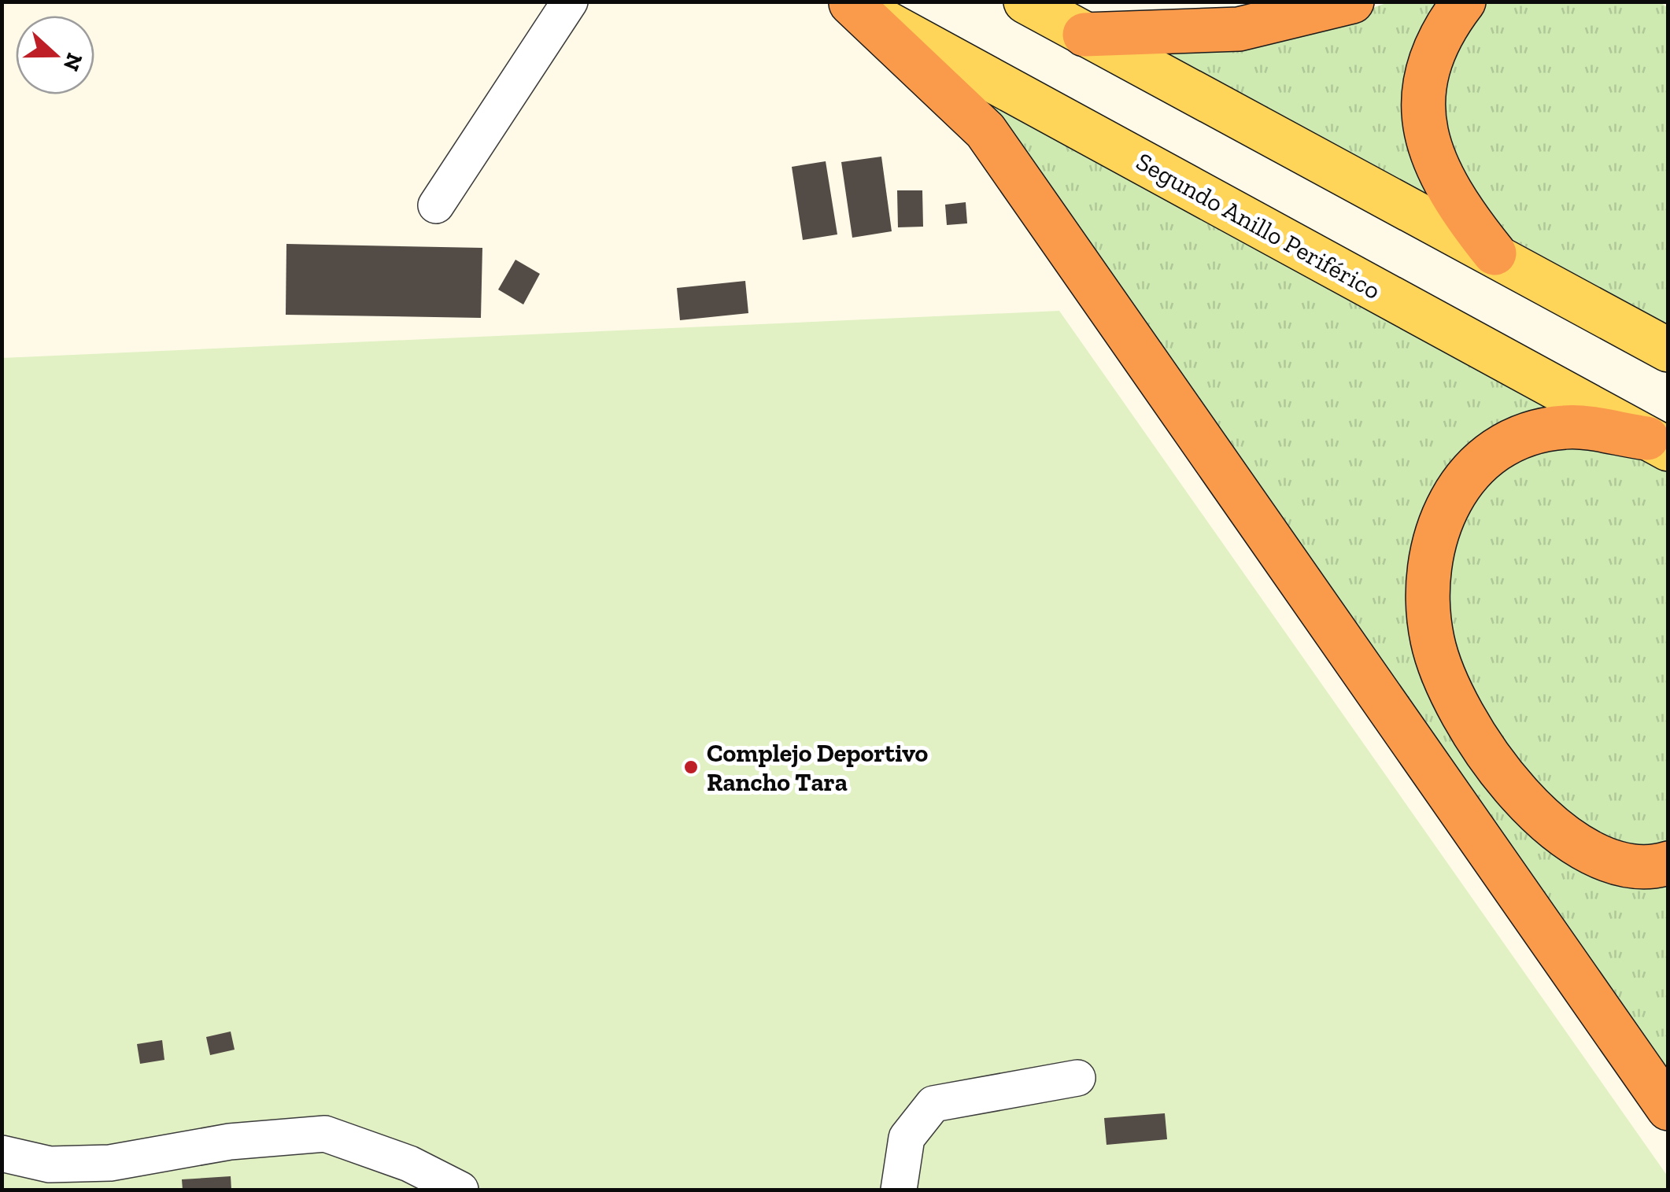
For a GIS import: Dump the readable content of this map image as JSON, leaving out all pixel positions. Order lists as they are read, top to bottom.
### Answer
{
  "streets": {
    "main road": ["Segundo Anillo Periférico"]
  },
  "places": ["Complejo Deportivo Rancho Tara"],
  "north": "right"
}
